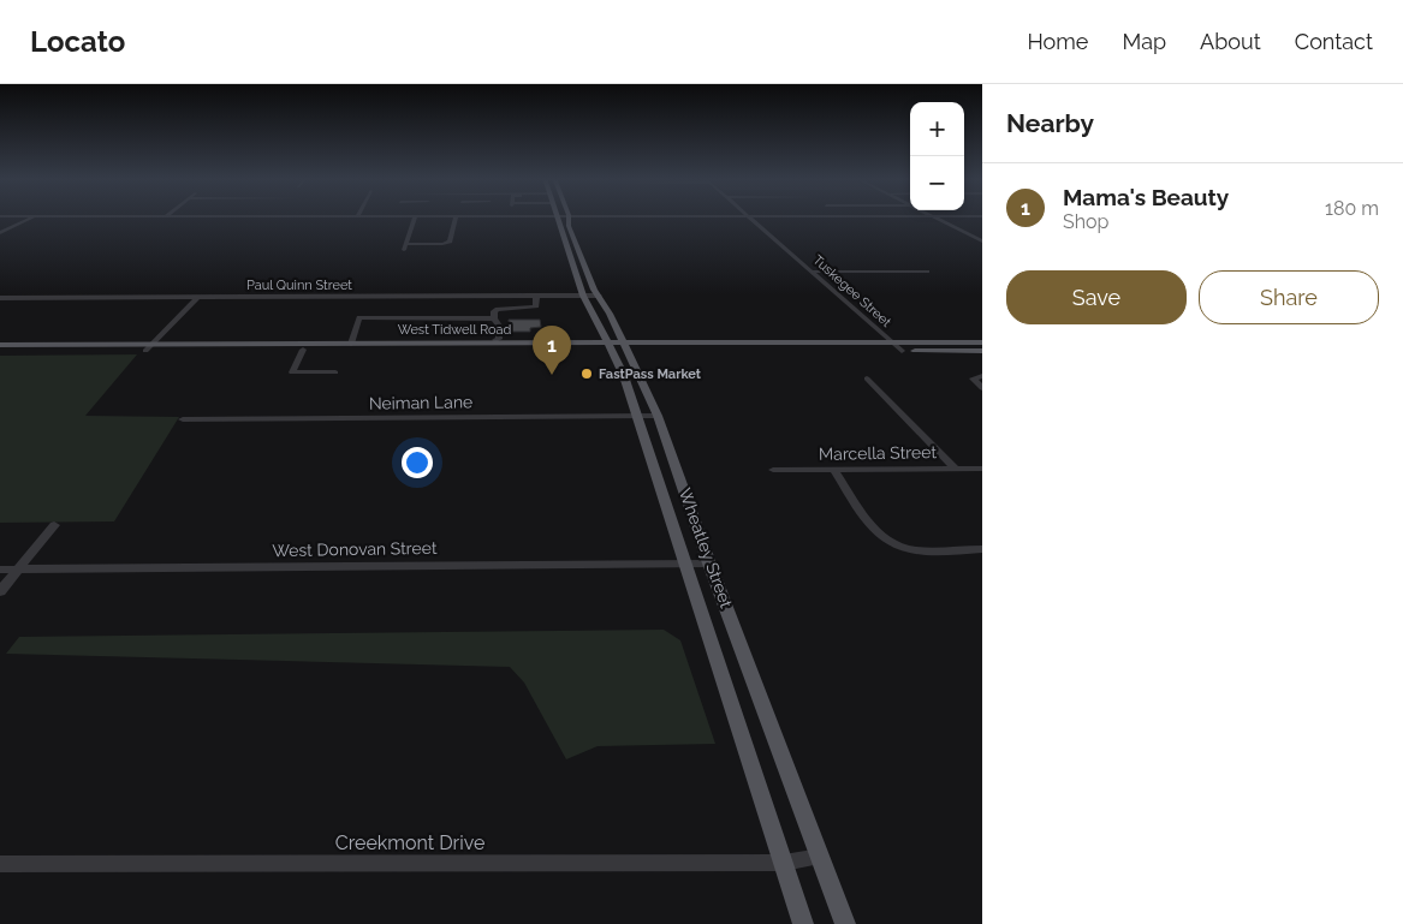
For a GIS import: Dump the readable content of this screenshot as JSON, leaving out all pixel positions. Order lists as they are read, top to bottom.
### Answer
{
  "streets": {
    "main road": ["West Tidwell Road", "Wheatley Street"],
    "street": [
      "Paul Quinn Street",
      "Tuskegee Street",
      "Neiman Lane",
      "Marcella Street",
      "West Donovan Street",
      "Creekmont Drive"
    ]
  },
  "crossings": [
    ["Paul Quinn Street", "Wheatley Street"],
    ["Tuskegee Street", "West Tidwell Road"],
    ["West Tidwell Road", "Wheatley Street"],
    ["Neiman Lane", "Wheatley Street"],
    ["Wheatley Street", "West Donovan Street"],
    ["Wheatley Street", "Creekmont Drive"]
  ],
  "places": ["FastPass Market"],
  "page": {
    "header": "Locato",
    "nav": [
      "Home",
      "Map",
      "About",
      "Contact"
    ],
    "heading": "Nearby",
    "map_buttons": ["+", "−"],
    "list": [
      {
        "mark": "1",
        "name": "Mama's Beauty",
        "note": "Shop",
        "value": "180 m"
      }
    ],
    "buttons": ["Save", "Share"],
    "pins": "1"
  }
}
